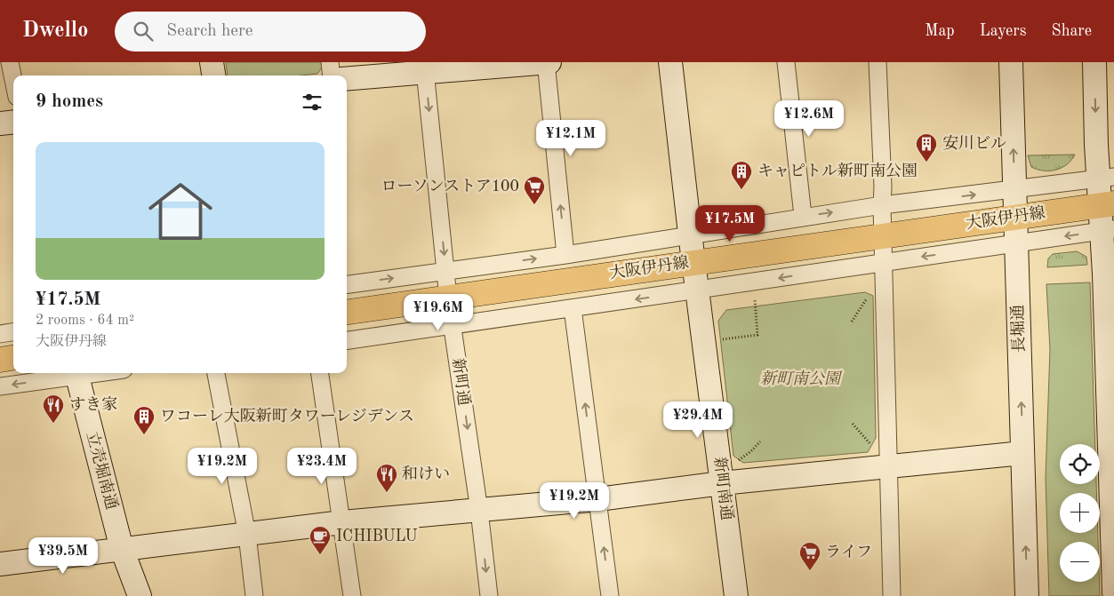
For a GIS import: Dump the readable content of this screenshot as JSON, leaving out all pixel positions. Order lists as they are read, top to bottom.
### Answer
{
  "streets": {
    "main road": ["大阪伊丹線"],
    "street": [
      "長堀通",
      "新町通",
      "立売堀南通",
      "新町南通"
    ]
  },
  "crossings": [
    ["大阪伊丹線", "長堀通"],
    ["大阪伊丹線", "新町通"],
    ["大阪伊丹線", "新町南通"]
  ],
  "parks": ["新町南公園"],
  "places": {
    "building": ["安川ビル", "キャピトル新町南公園", "ワコーレ大阪新町タワーレジデンス"],
    "supermarket": ["ローソンストア100", "ライフ"],
    "restaurant": ["すき家", "和けい"],
    "cafe": ["ICHIBULU"]
  },
  "page": {
    "header": "Dwello",
    "search": "Search here",
    "nav": ["Map", "Layers", "Share"],
    "heading": "9 homes",
    "price": [
      "¥12.6M",
      "¥12.1M",
      "¥17.5M",
      "¥19.6M",
      "¥29.4M",
      "¥19.2M",
      "¥23.4M",
      "¥19.2M",
      "¥39.5M"
    ],
    "list": [
      {
        "name": "¥17.5M",
        "note": "2 rooms · 64 m² · 大阪伊丹線"
      }
    ],
    "map_buttons": ["+", "−"]
  }
}
